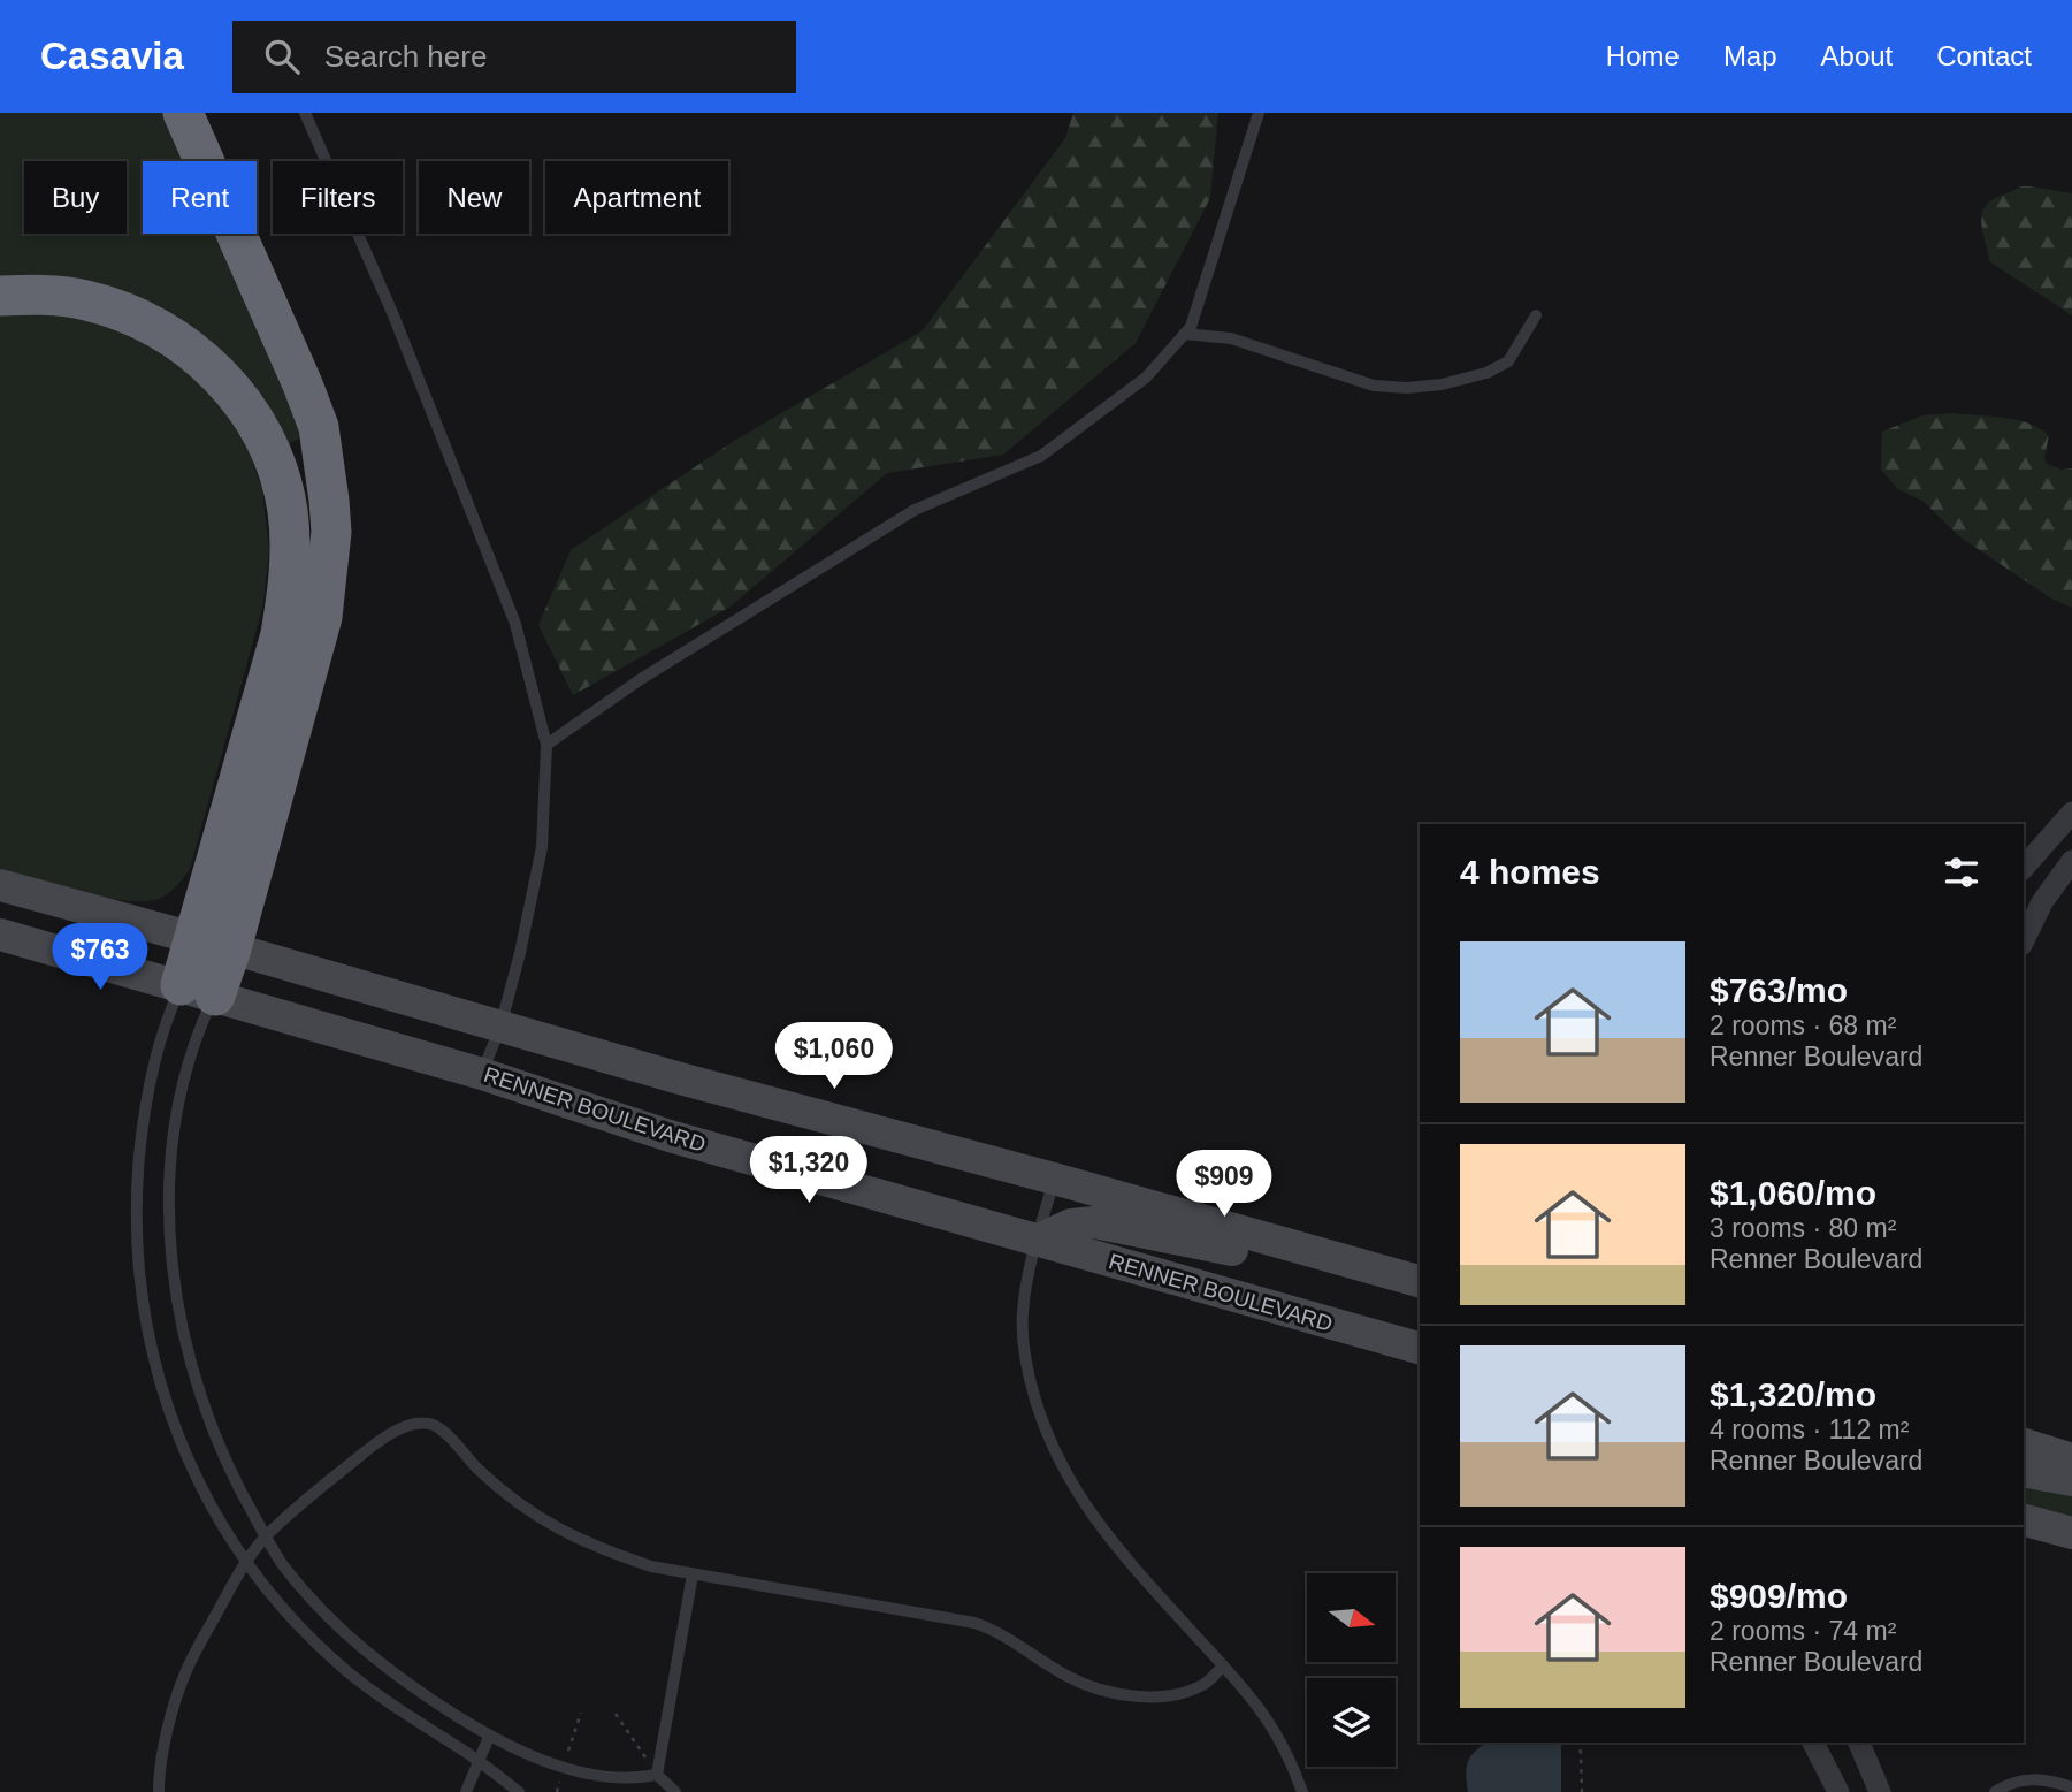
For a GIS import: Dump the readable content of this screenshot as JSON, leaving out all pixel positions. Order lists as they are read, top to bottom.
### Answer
{
  "streets": {
    "main road": ["RENNER BOULEVARD"]
  },
  "north": "right",
  "page": {
    "header": "Casavia",
    "search": "Search here",
    "nav": [
      "Home",
      "Map",
      "About",
      "Contact"
    ],
    "chip": [
      "Buy",
      "Rent",
      "Filters",
      "New",
      "Apartment"
    ],
    "heading": "4 homes",
    "list": [
      {
        "name": "$763/mo",
        "note": "2 rooms · 68 m² · Renner Boulevard"
      },
      {
        "name": "$1,060/mo",
        "note": "3 rooms · 80 m² · Renner Boulevard"
      },
      {
        "name": "$1,320/mo",
        "note": "4 rooms · 112 m² · Renner Boulevard"
      },
      {
        "name": "$909/mo",
        "note": "2 rooms · 74 m² · Renner Boulevard"
      }
    ],
    "price": [
      "$763",
      "$1,060",
      "$1,320",
      "$909"
    ]
  }
}
